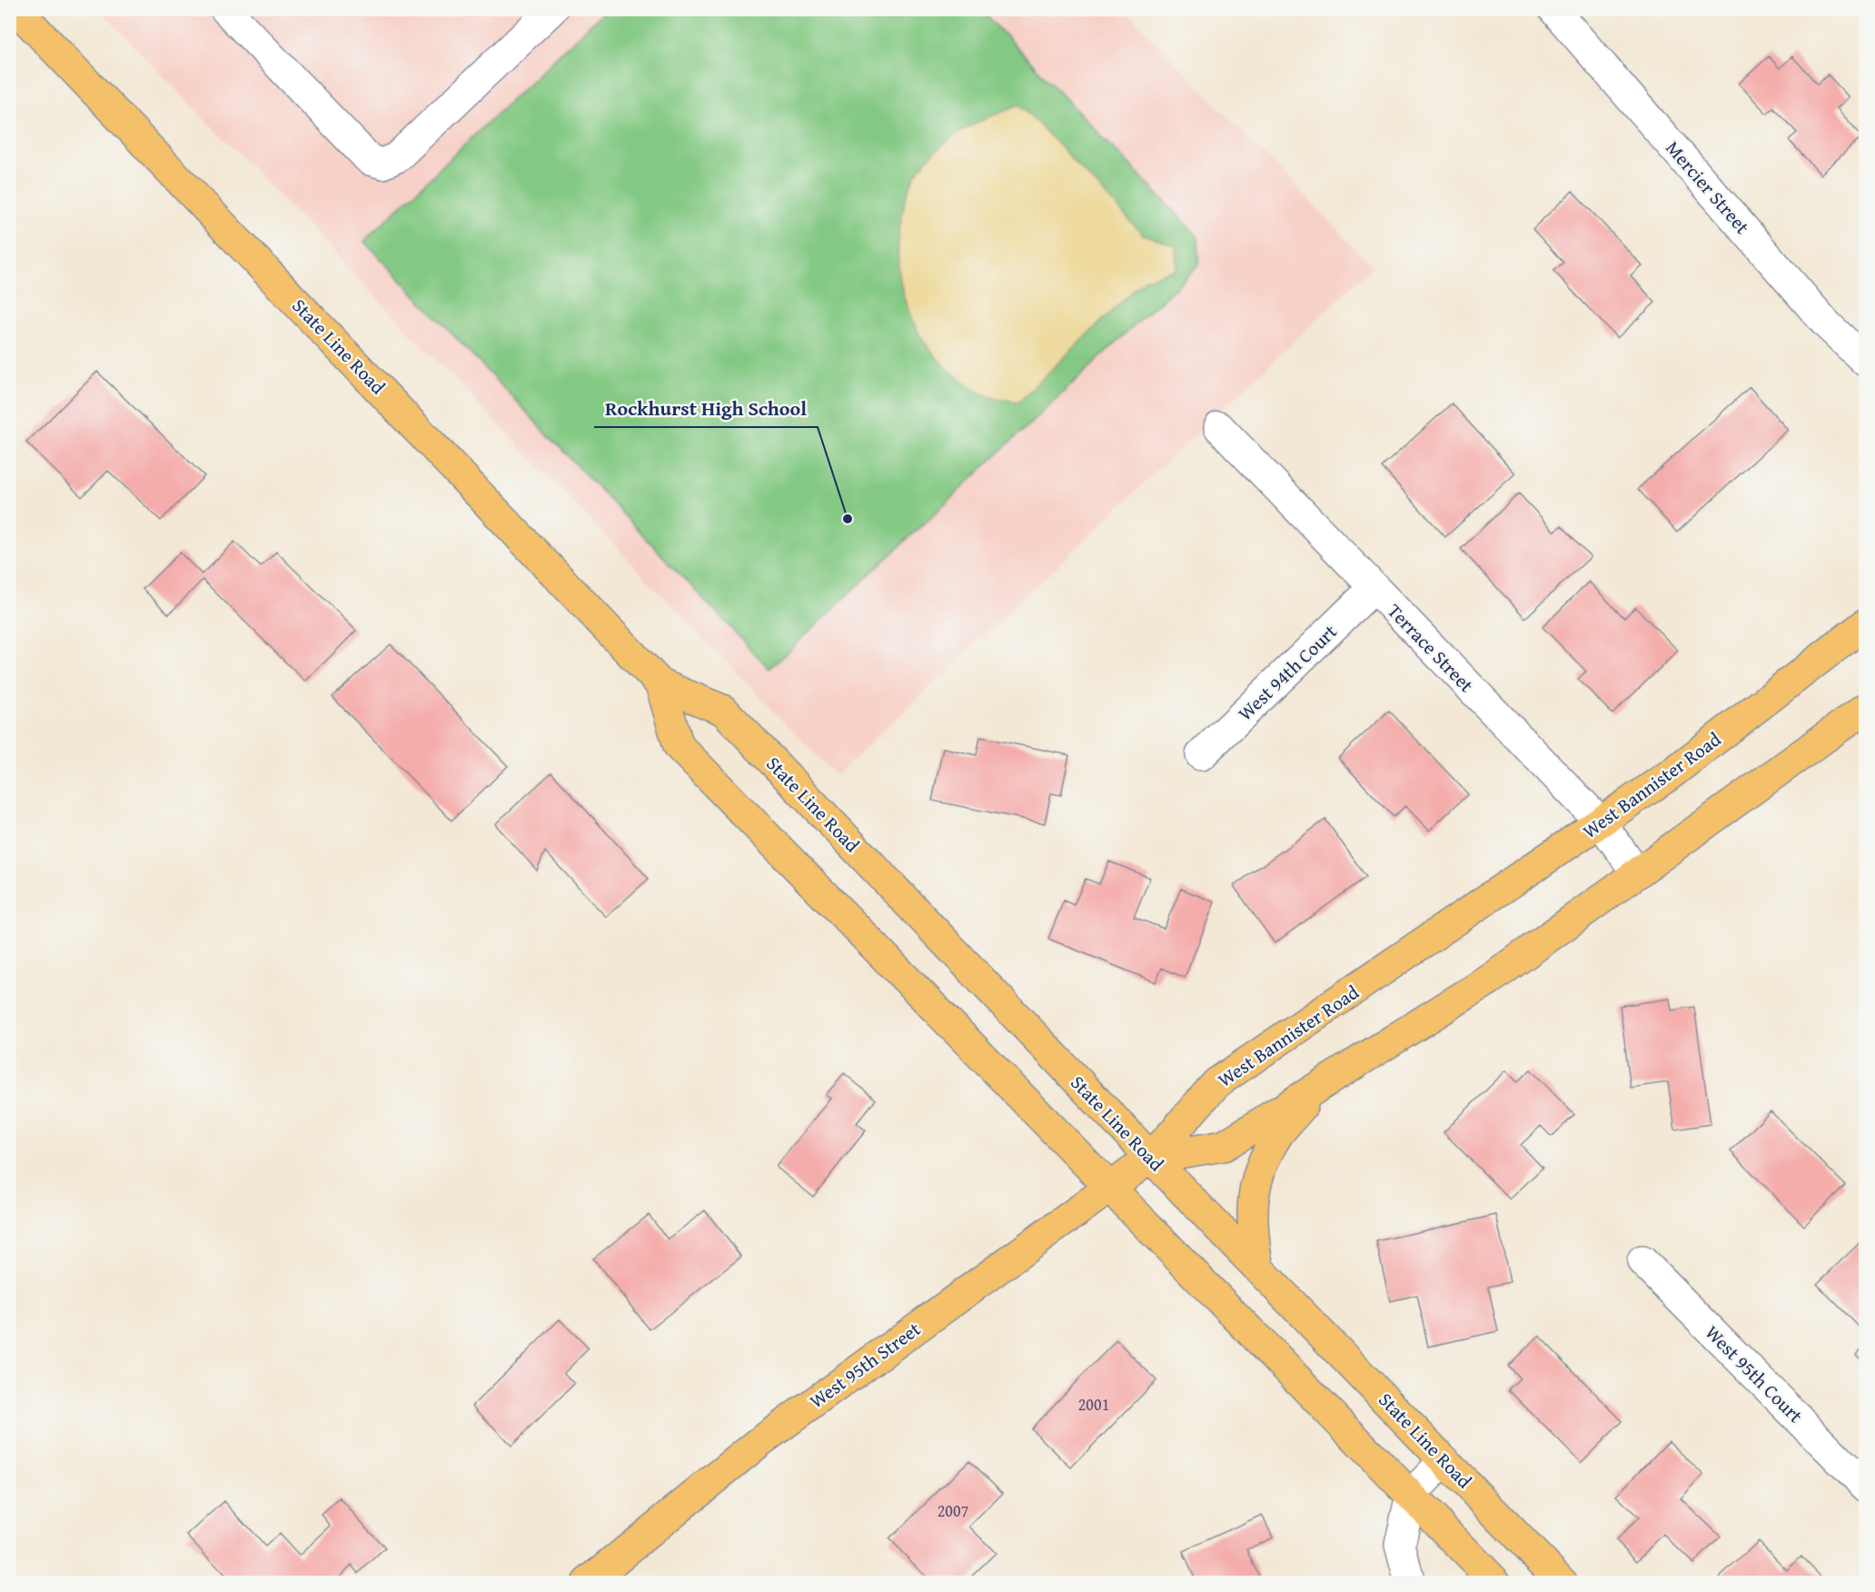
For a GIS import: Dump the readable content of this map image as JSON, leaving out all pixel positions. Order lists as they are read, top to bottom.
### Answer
{
  "streets": {
    "main road": ["State Line Road", "West Bannister Road", "West 95th Street"],
    "street": [
      "Mercier Street",
      "Terrace Street",
      "West 94th Court",
      "West 95th Court"
    ]
  },
  "crossings": [
    ["State Line Road", "West Bannister Road"],
    ["State Line Road", "West 95th Street"],
    ["Terrace Street", "West 94th Court"],
    ["Terrace Street", "West Bannister Road"],
    ["West Bannister Road", "West 95th Street"]
  ],
  "places": ["Rockhurst High School"],
  "house_numbers": ["2001", "2007"]
}
